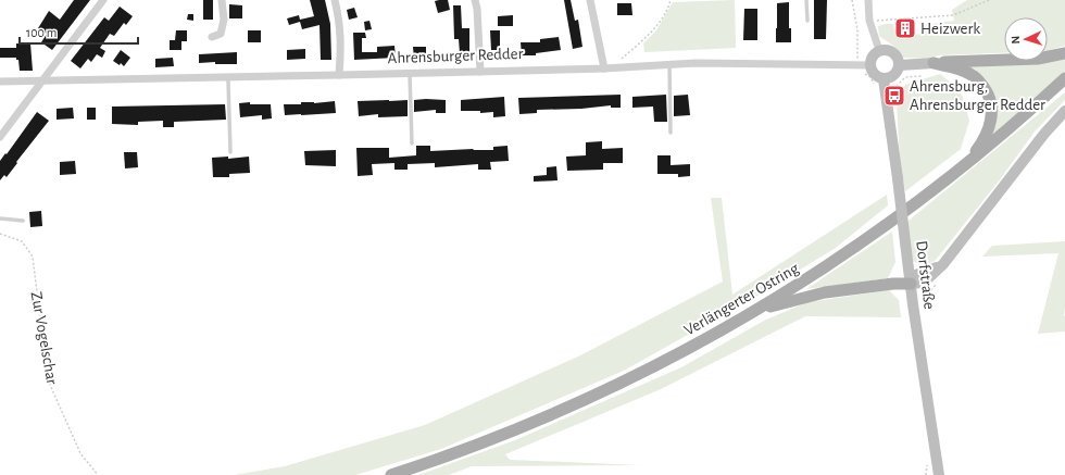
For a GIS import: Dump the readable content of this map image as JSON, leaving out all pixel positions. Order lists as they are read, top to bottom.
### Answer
{
  "streets": {
    "main road": ["Verlängerter Ostring"],
    "street": ["Ahrensburger Redder", "Dorfstraße"],
    "path": ["Zur Vogelschar"]
  },
  "crossings": [
    ["Ahrensburger Redder", "Dorfstraße"]
  ],
  "places": {
    "building": ["Heizwerk"],
    "bus stop": ["Ahrensburg, Ahrensburger Redder"]
  },
  "scale_bar": "100 m",
  "north": "left"
}
